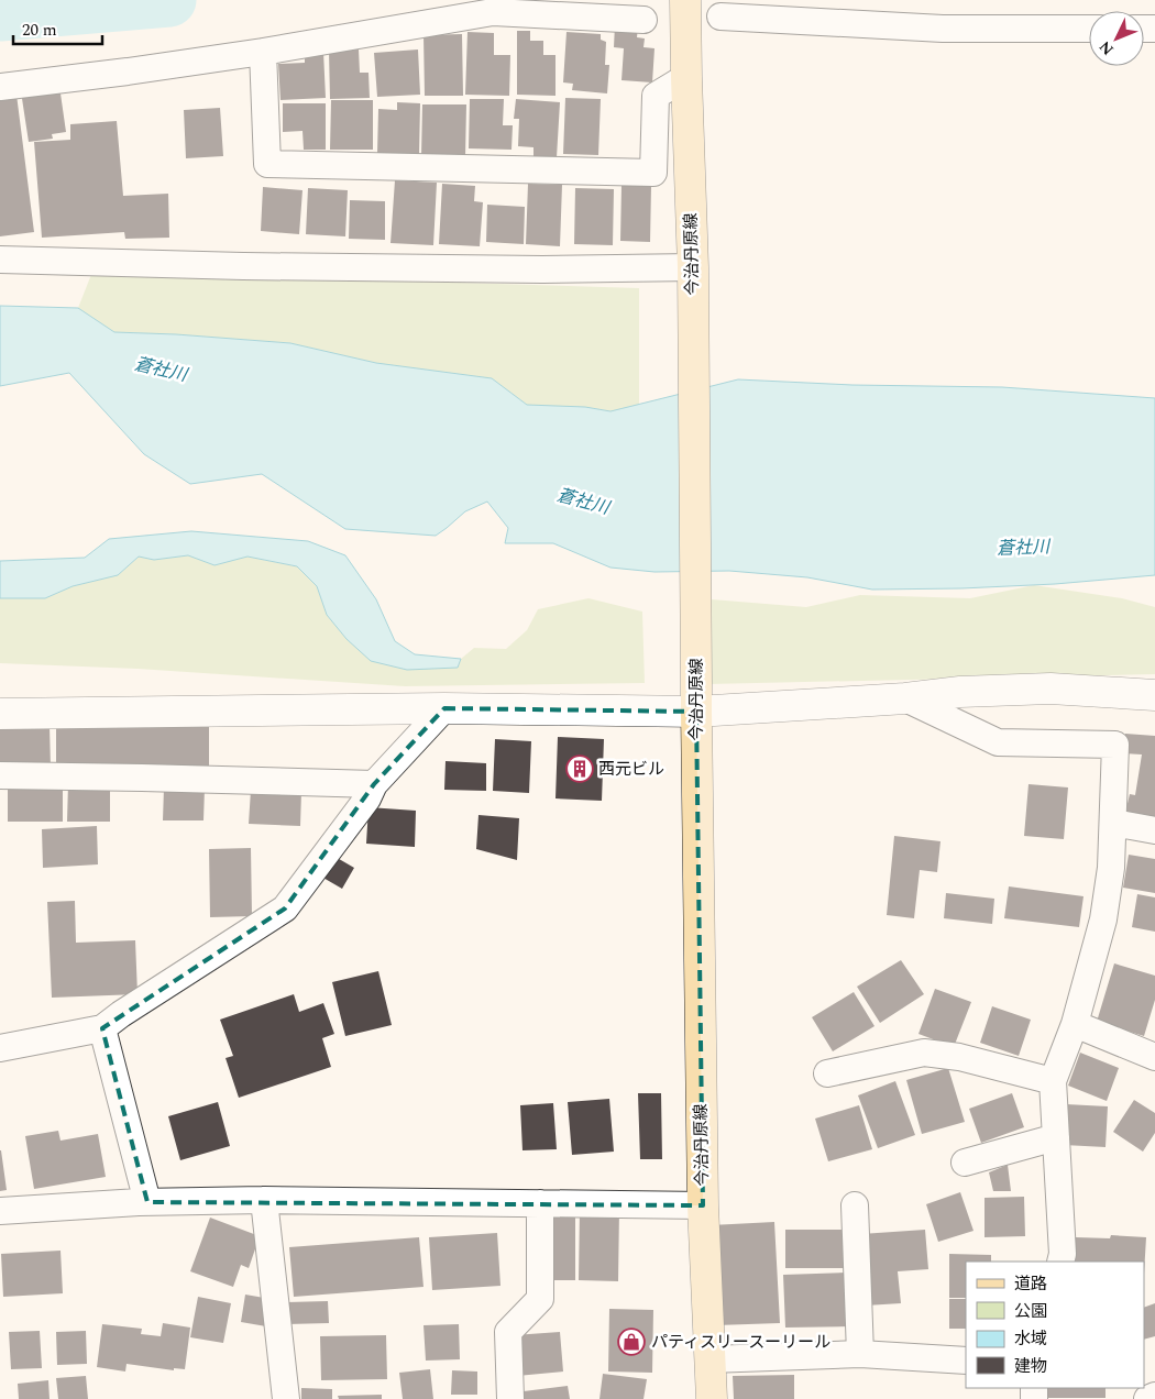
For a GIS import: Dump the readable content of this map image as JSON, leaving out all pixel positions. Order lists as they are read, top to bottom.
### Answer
{
  "streets": {
    "main road": ["今治丹原線"]
  },
  "water": ["蒼社川"],
  "places": {
    "building": ["西元ビル"],
    "shop": ["パティスリースーリール"]
  },
  "legend": [
    "道路",
    "公園",
    "水域",
    "建物"
  ],
  "scale_bar": "20 m",
  "north": "bottom left"
}
